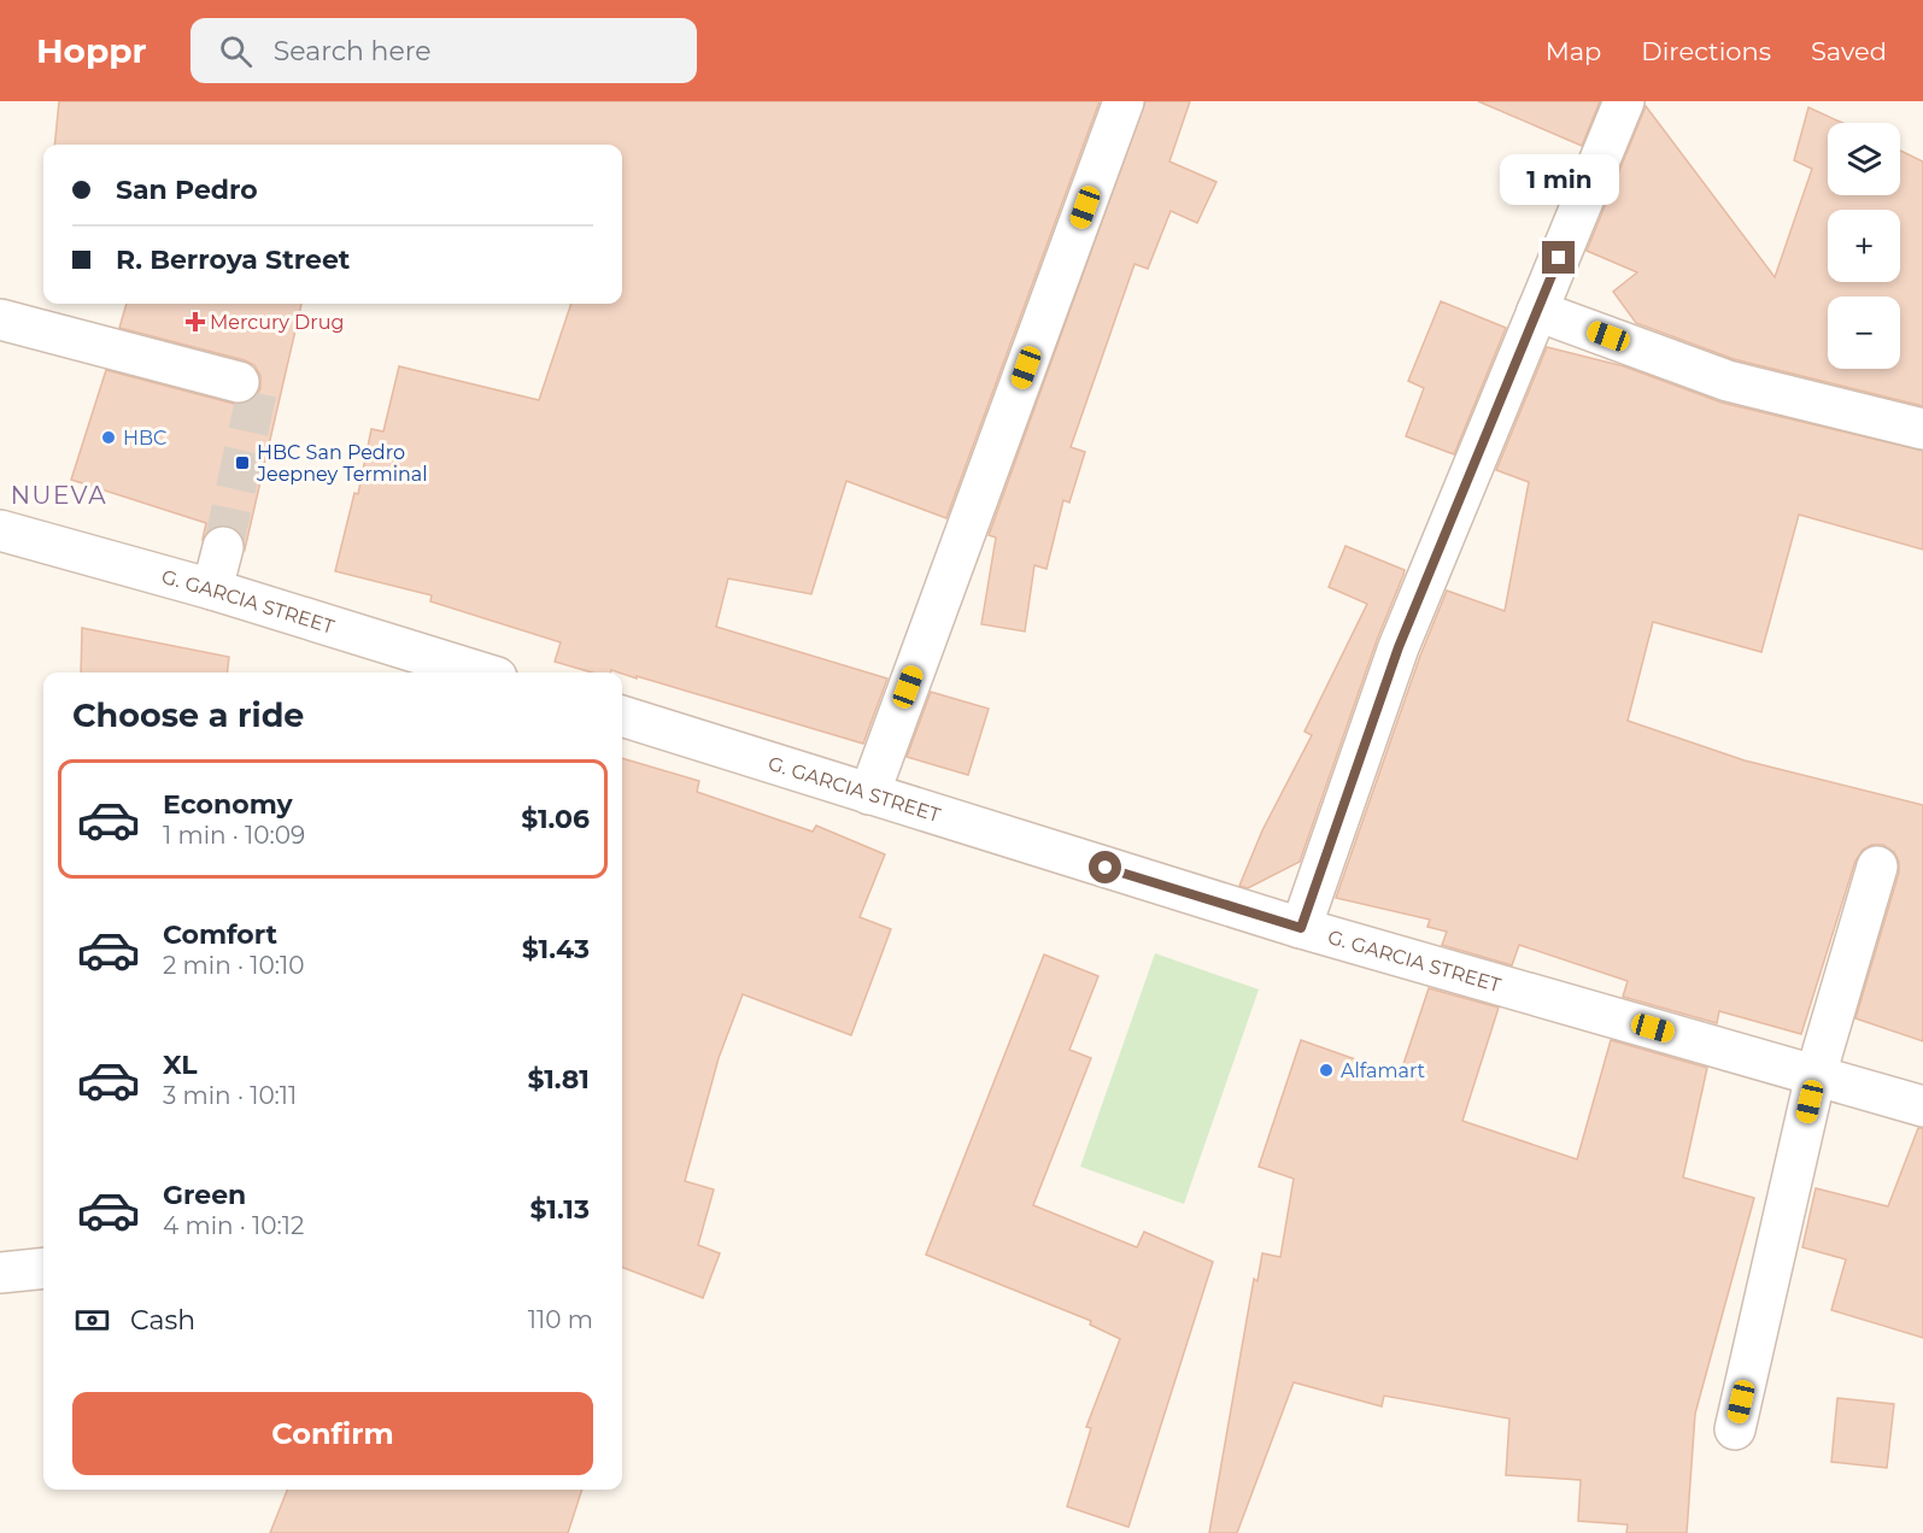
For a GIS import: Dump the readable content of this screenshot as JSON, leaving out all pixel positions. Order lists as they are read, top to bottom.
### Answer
{
  "streets": {
    "street": ["G. GARCIA STREET"]
  },
  "districts": ["NUEVA"],
  "places": {
    "health": ["Mercury Drug"],
    "other": ["HBC", "Alfamart"],
    "transit": ["HBC San Pedro Jeepney Terminal"]
  },
  "page": {
    "header": "Hoppr",
    "search": "Search here",
    "nav": ["Map", "Directions", "Saved"],
    "map_buttons": ["+", "−"],
    "banner": ["San Pedro", "R. Berroya Street"],
    "bubble": "1 min",
    "heading": "Choose a ride",
    "list": [
      {
        "name": "Economy",
        "note": "1 min · 10:09",
        "value": "$1.06"
      },
      {
        "name": "Comfort",
        "note": "2 min · 10:10",
        "value": "$1.43"
      },
      {
        "name": "XL",
        "note": "3 min · 10:11",
        "value": "$1.81"
      },
      {
        "name": "Green",
        "note": "4 min · 10:12",
        "value": "$1.13"
      }
    ],
    "pay": ["Cash", "110 m"],
    "buttons": "Confirm"
  }
}
